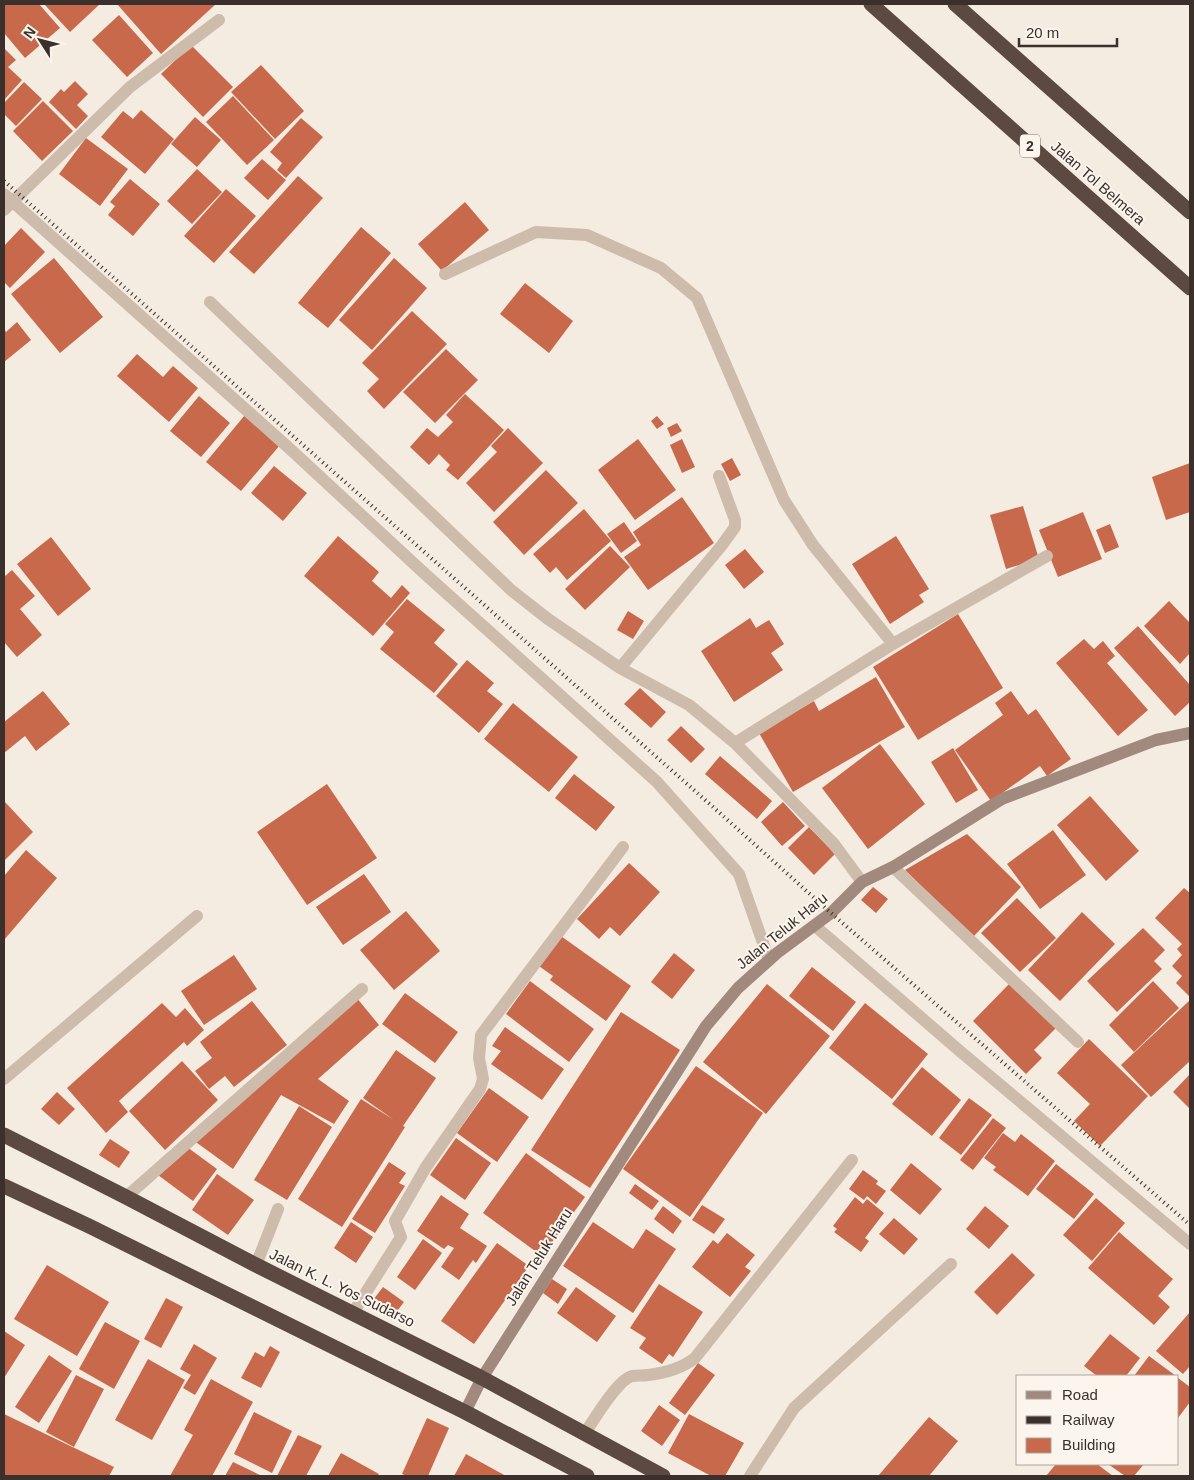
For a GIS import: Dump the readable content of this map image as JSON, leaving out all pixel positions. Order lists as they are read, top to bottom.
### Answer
{
  "streets": {
    "highway": ["2", "Jalan Tol Belmera", "Jalan K. L. Yos Sudarso"],
    "street": ["Jalan Teluk Haru"]
  },
  "crossings": [
    ["Jalan Teluk Haru", "Jalan K. L. Yos Sudarso"]
  ],
  "legend": ["Road", "Railway", "Building"],
  "scale_bar": "20 m",
  "north": "top left"
}
